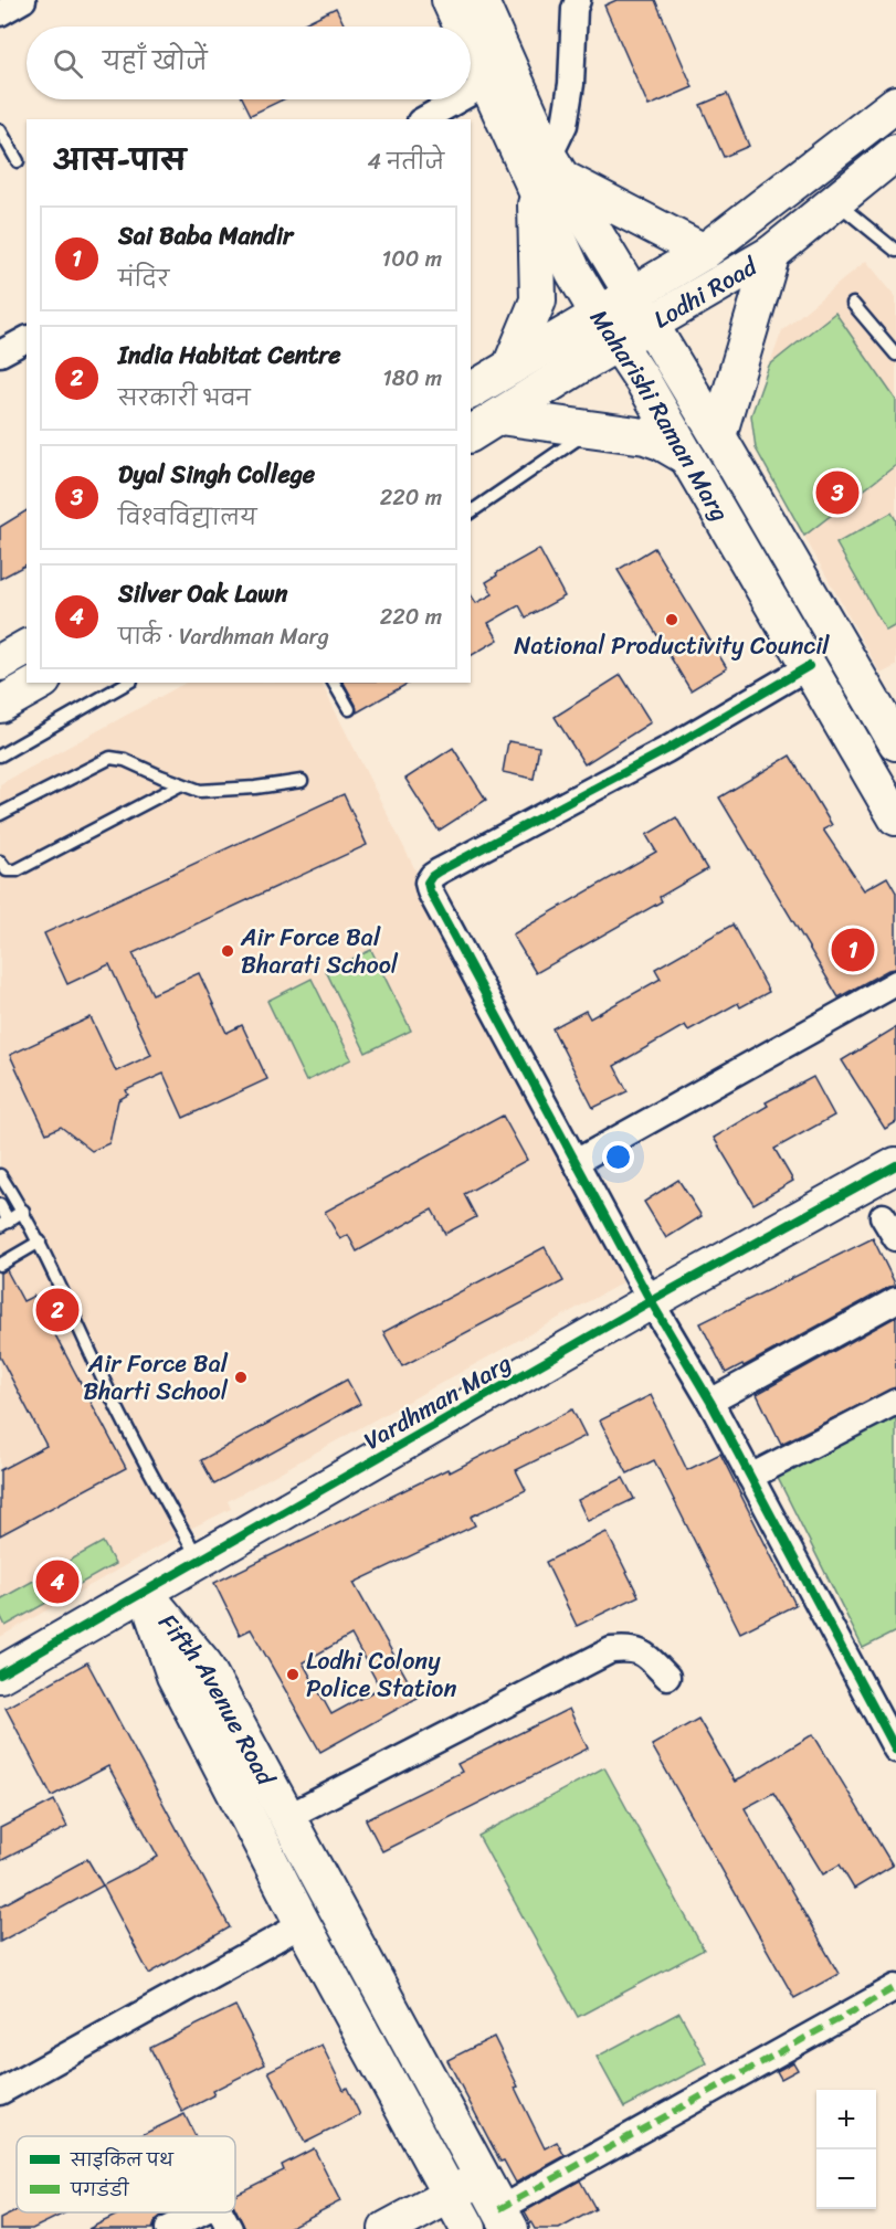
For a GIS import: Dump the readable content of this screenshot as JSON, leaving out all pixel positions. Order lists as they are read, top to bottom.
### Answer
{
  "streets": {
    "main road": [
      "Lodhi Road",
      "Maharishi Raman Marg",
      "Vardhman Marg",
      "Fifth Avenue Road"
    ]
  },
  "crossings": [
    ["Lodhi Road", "Maharishi Raman Marg"],
    ["Vardhman Marg", "Fifth Avenue Road"]
  ],
  "places": [
    "National Productivity Council",
    "Air Force Bal Bharati School",
    "Air Force Bal Bharti School",
    "Lodhi Colony Police Station"
  ],
  "legend": ["साइकिल पथ", "पगडंडी"],
  "page": {
    "search": "यहाँ खोजें",
    "heading": ["आस-पास", "4 नतीजे"],
    "list": [
      {
        "mark": "1",
        "name": "Sai Baba Mandir",
        "note": "मंदिर",
        "value": "100 m"
      },
      {
        "mark": "2",
        "name": "India Habitat Centre",
        "note": "सरकारी भवन",
        "value": "180 m"
      },
      {
        "mark": "3",
        "name": "Dyal Singh College",
        "note": "विश्वविद्यालय",
        "value": "220 m"
      },
      {
        "mark": "4",
        "name": "Silver Oak Lawn",
        "note": "पार्क · Vardhman Marg",
        "value": "220 m"
      }
    ],
    "pins": [
      "3",
      "1",
      "2",
      "4"
    ],
    "map_buttons": ["+", "−"]
  }
}
